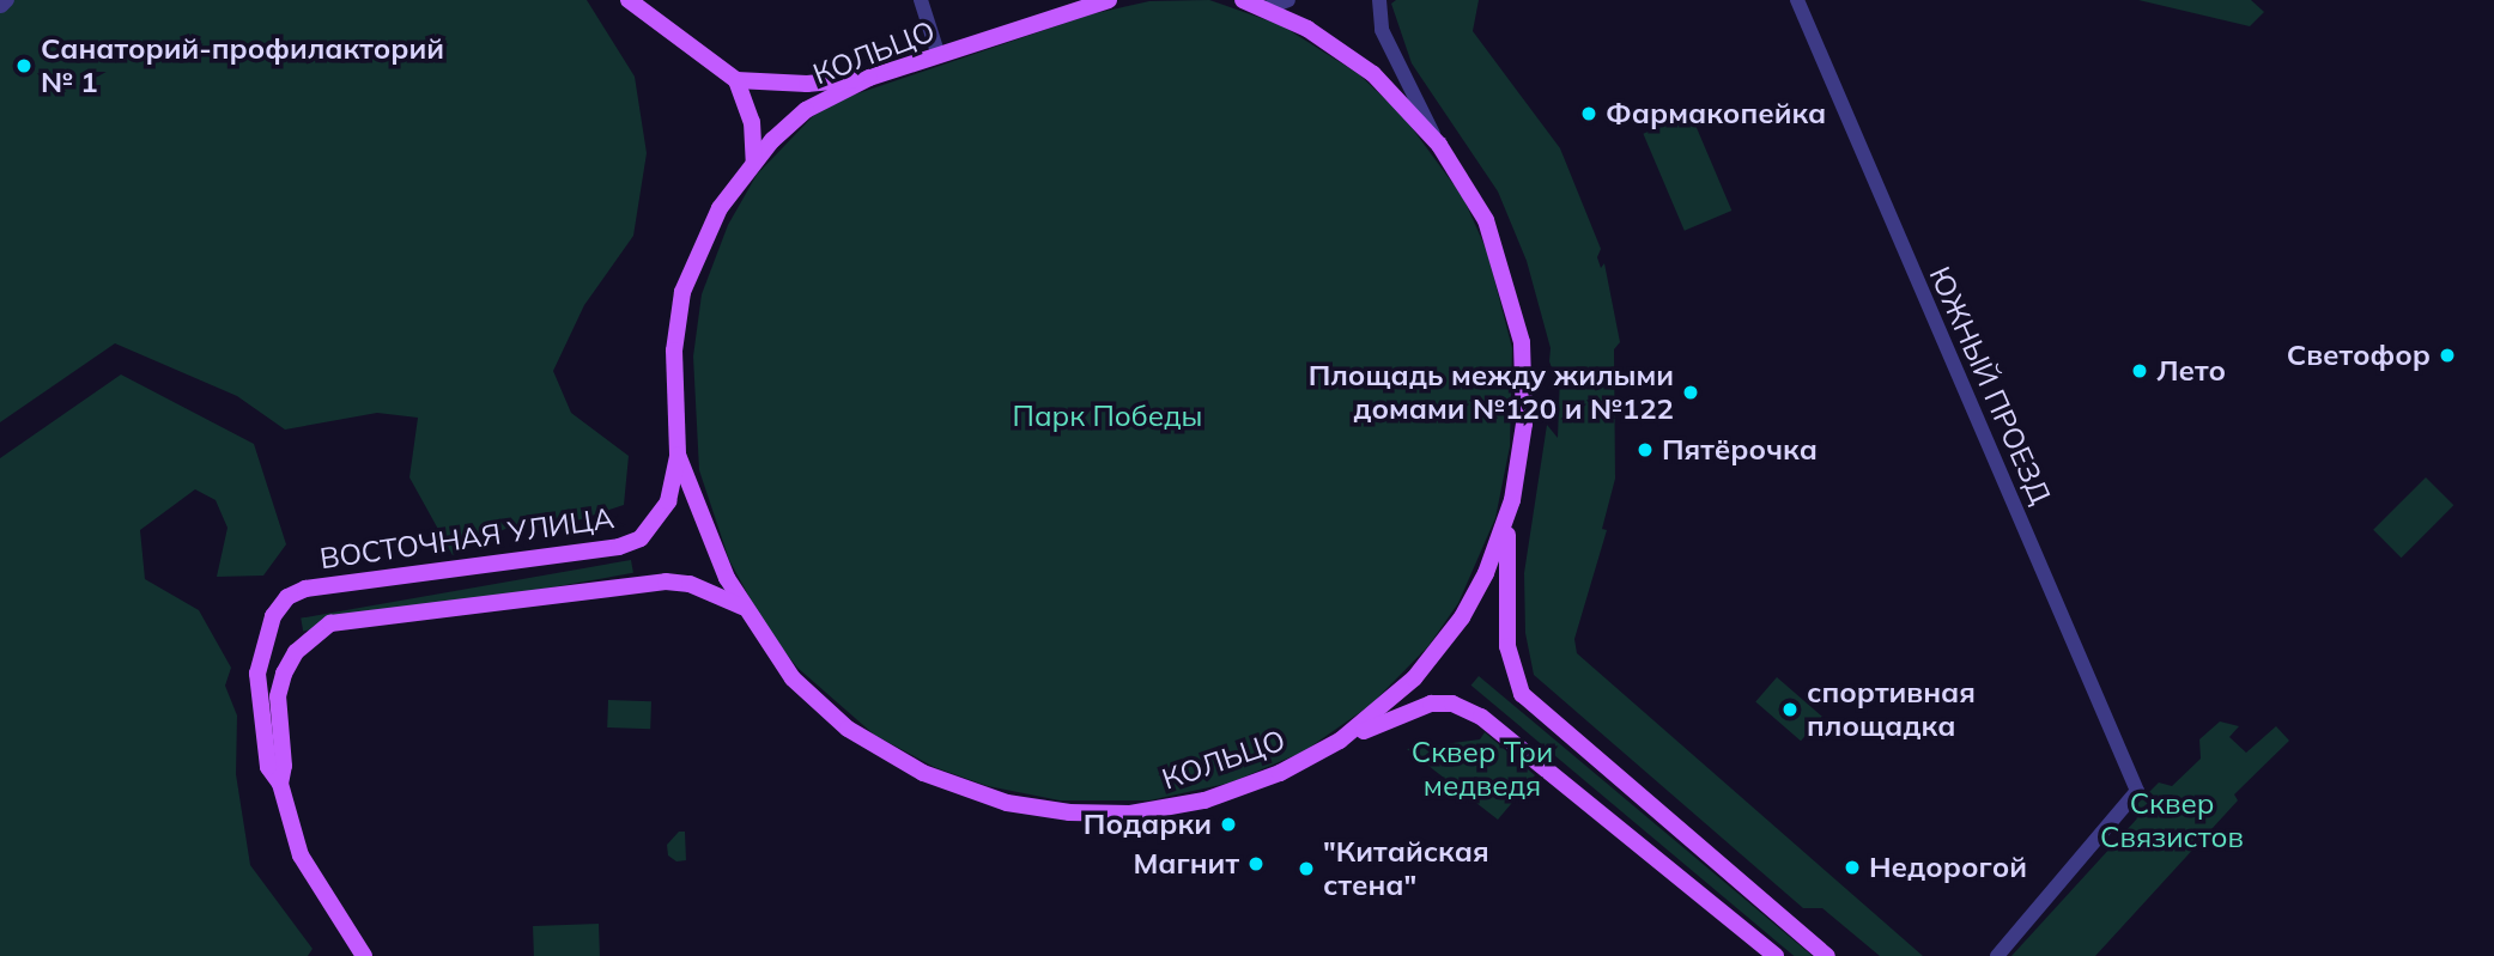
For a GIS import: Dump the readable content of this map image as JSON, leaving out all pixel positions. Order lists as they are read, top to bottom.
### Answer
{
  "streets": {
    "main road": ["КОЛЬЦО", "ВОСТОЧНАЯ УЛИЦА"],
    "street": ["ЮЖНЫЙ ПРОЕЗД"]
  },
  "crossings": [
    ["КОЛЬЦО", "ВОСТОЧНАЯ УЛИЦА"]
  ],
  "parks": ["Парк Победы", "Сквер Три медведя", "Сквер Связистов"],
  "places": [
    "Санаторий-профилакторий № 1",
    "Фармакопейка",
    "Светофор",
    "Лето",
    "Площадь между жилыми домами №120 и №122",
    "Пятёрочка",
    "спортивная площадка",
    "Подарки",
    "Магнит",
    "Недорогой",
    "\"Китайская стена\""
  ]
}
